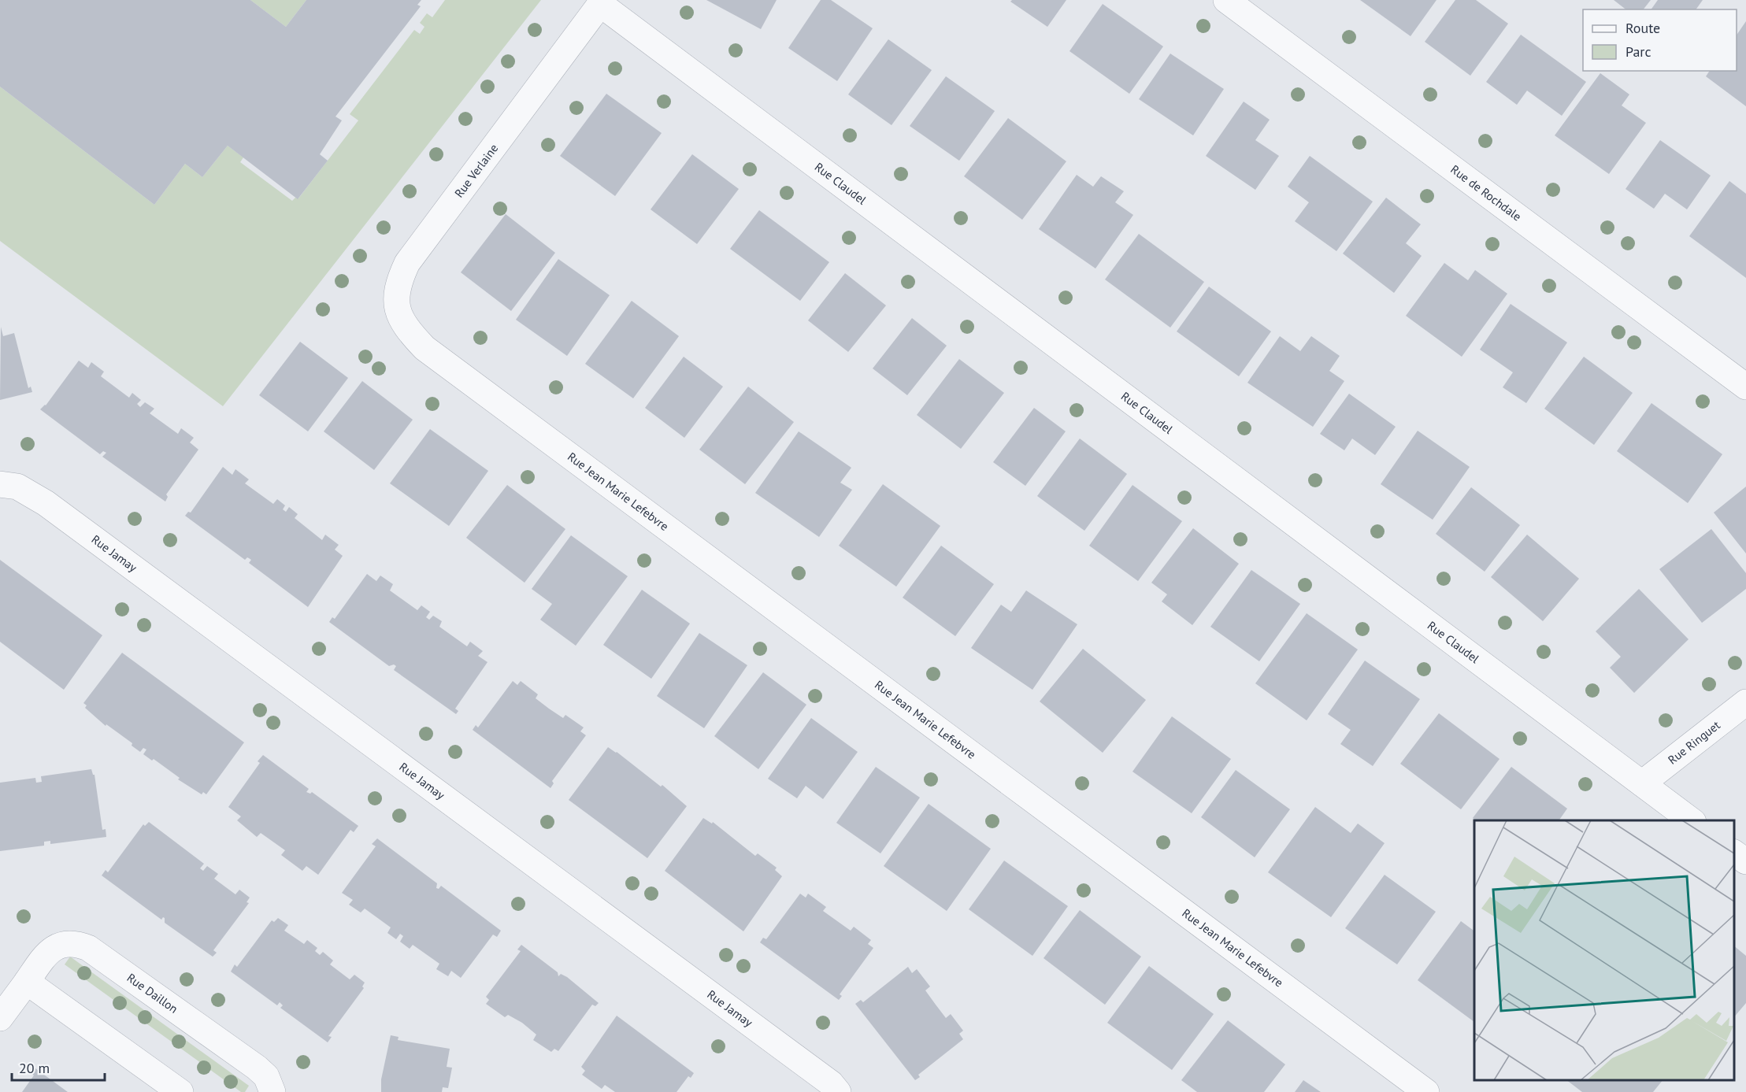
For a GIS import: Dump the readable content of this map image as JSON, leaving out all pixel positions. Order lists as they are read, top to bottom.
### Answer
{
  "streets": {
    "street": [
      "Rue Verlaine",
      "Rue Claudel",
      "Rue de Rochdale",
      "Rue Jean Marie Lefebvre",
      "Rue Jamay",
      "Rue Ringuet",
      "Rue Daillon"
    ]
  },
  "crossings": [
    ["Rue Verlaine", "Rue Claudel"],
    ["Rue Verlaine", "Rue Jean Marie Lefebvre"],
    ["Rue Claudel", "Rue Ringuet"]
  ],
  "legend": ["Route", "Parc"],
  "scale_bar": "20 m"
}
